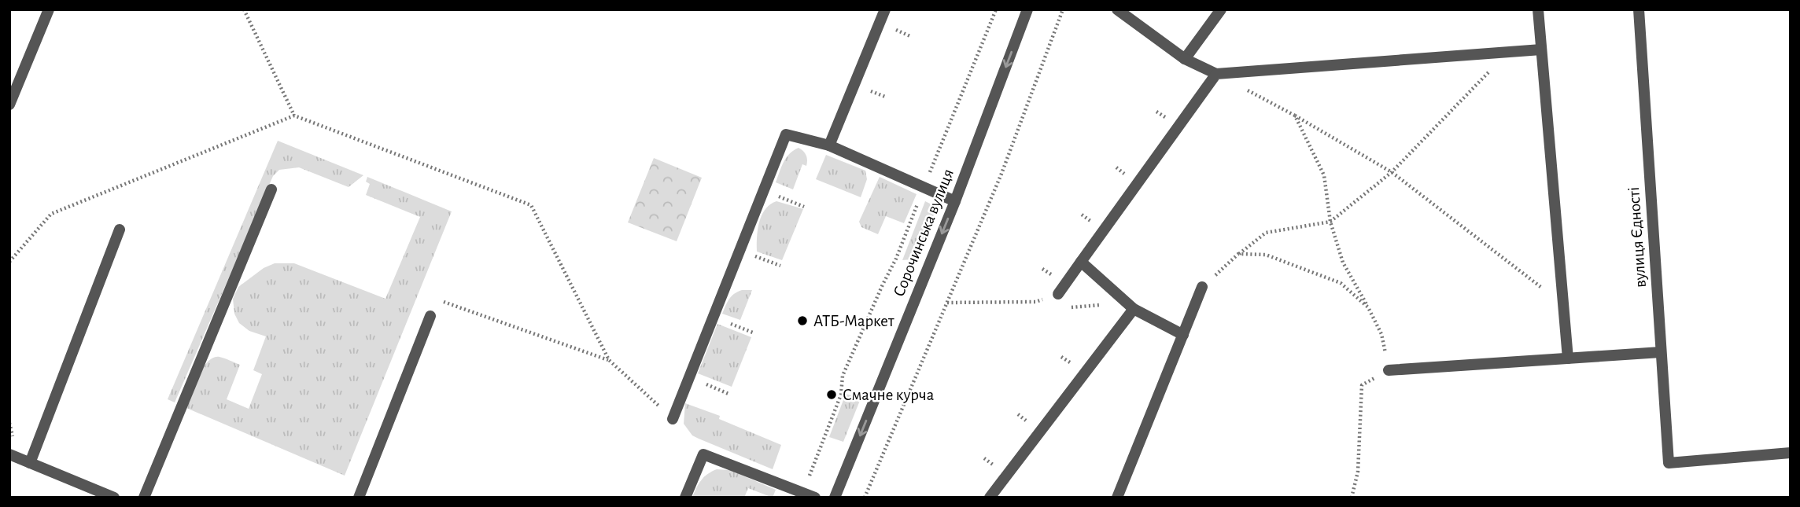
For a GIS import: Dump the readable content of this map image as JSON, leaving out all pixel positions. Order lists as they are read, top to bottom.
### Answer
{
  "streets": {
    "street": ["Сорочинська вулиця", "вулиця Єдності"]
  },
  "one_way": ["Сорочинська вулиця"],
  "places": ["АТБ-Маркет", "Смачне курча"]
}
